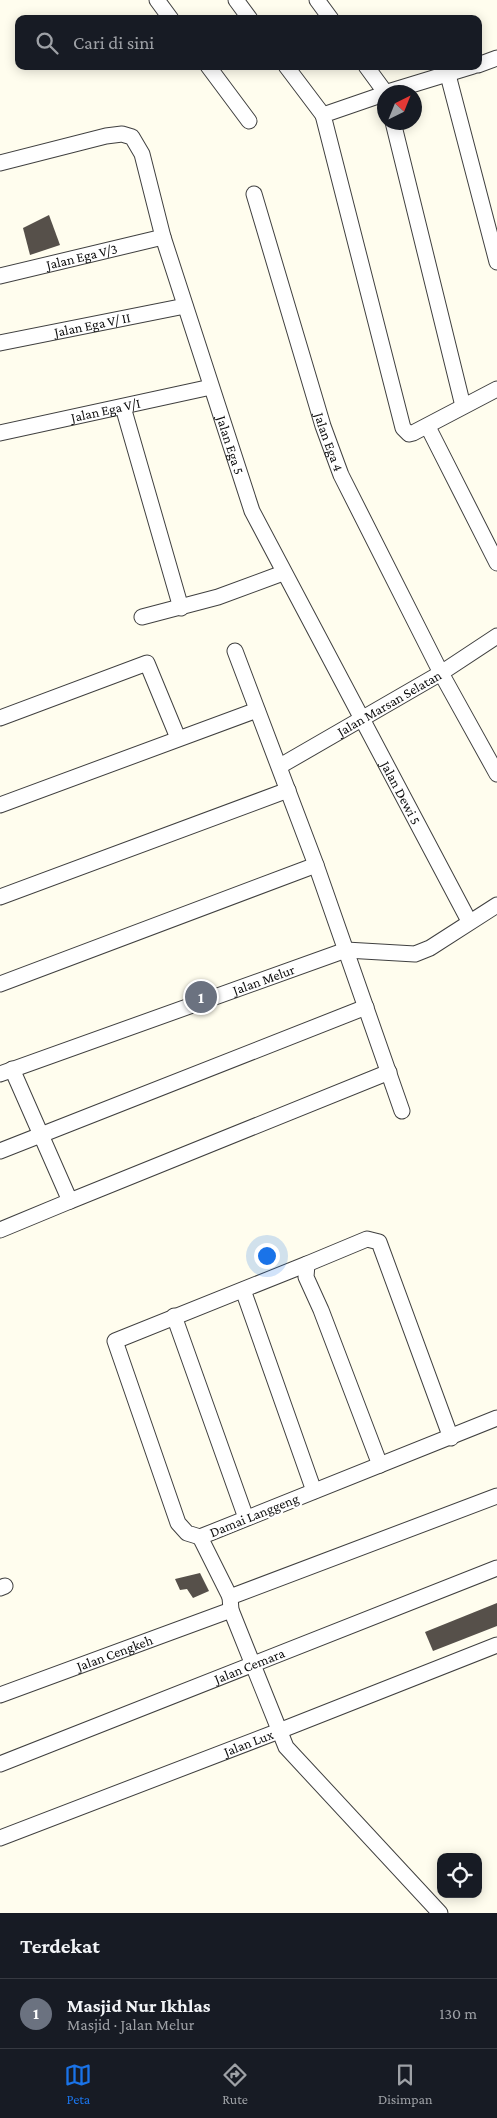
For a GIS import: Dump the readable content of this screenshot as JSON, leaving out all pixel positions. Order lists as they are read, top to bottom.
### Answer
{
  "streets": {
    "street": [
      "Jalan Ega V/3",
      "Jalan Ega V/ II",
      "Jalan Ega V/I",
      "Jalan Ega 4",
      "Jalan Ega 5",
      "Jalan Marsan Selatan",
      "Jalan Dewi 5",
      "Jalan Melur",
      "Damai Langgeng",
      "Jalan Cengkeh",
      "Jalan Cemara",
      "Jalan Lux"
    ]
  },
  "crossings": [
    ["Jalan Ega V/3", "Jalan Ega 5"],
    ["Jalan Ega V/ II", "Jalan Ega 5"],
    ["Jalan Ega V/I", "Jalan Ega 5"],
    ["Jalan Ega 4", "Jalan Marsan Selatan"],
    ["Jalan Ega 5", "Jalan Marsan Selatan"],
    ["Jalan Ega 5", "Jalan Dewi 5"],
    ["Jalan Marsan Selatan", "Jalan Dewi 5"],
    ["Jalan Dewi 5", "Jalan Melur"],
    ["Damai Langgeng", "Jalan Cengkeh"],
    ["Damai Langgeng", "Jalan Cemara"],
    ["Damai Langgeng", "Jalan Lux"]
  ],
  "north": "top right",
  "page": {
    "search": "Cari di sini",
    "pins": "1",
    "heading": "Terdekat",
    "list": [
      {
        "mark": "1",
        "name": "Masjid Nur Ikhlas",
        "note": "Masjid · Jalan Melur",
        "value": "130 m"
      }
    ],
    "nav": ["Peta", "Rute", "Disimpan"]
  }
}
